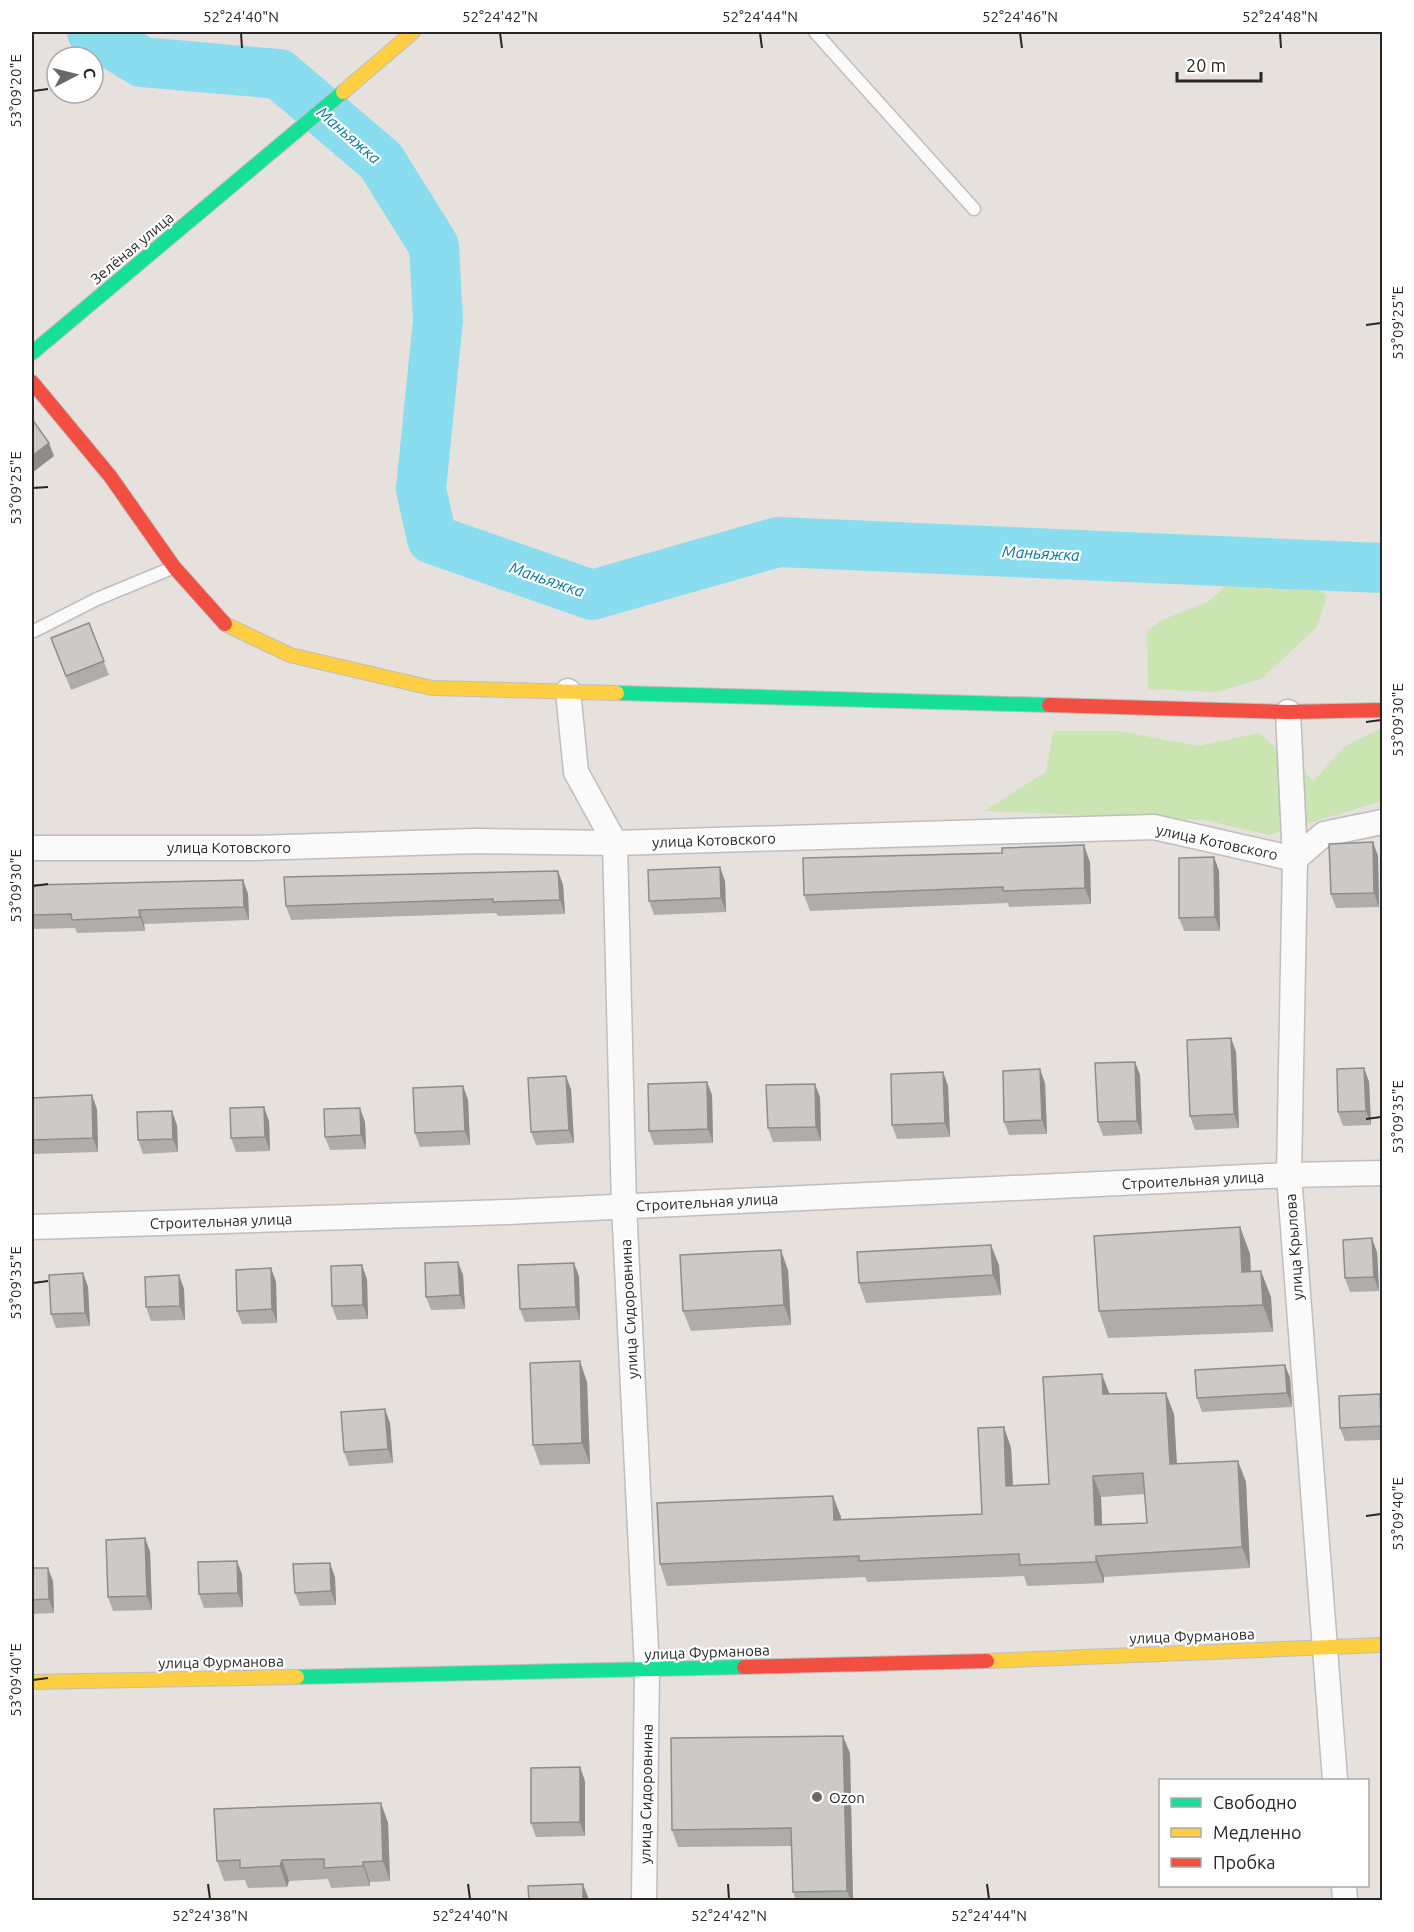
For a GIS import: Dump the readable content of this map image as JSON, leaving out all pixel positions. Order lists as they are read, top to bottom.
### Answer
{
  "streets": {
    "street": [
      "Зелёная улица",
      "улица Котовского",
      "Строительная улица",
      "улица Крылова",
      "улица Сидоровнина",
      "улица Фурманова"
    ]
  },
  "crossings": [
    ["улица Котовского", "улица Крылова"],
    ["улица Котовского", "улица Сидоровнина"],
    ["Строительная улица", "улица Крылова"],
    ["Строительная улица", "улица Сидоровнина"],
    ["улица Крылова", "улица Фурманова"],
    ["улица Сидоровнина", "улица Фурманова"]
  ],
  "water": ["Маньяжка"],
  "places": ["Ozon"],
  "legend": ["Свободно", "Медленно", "Пробка"],
  "scale_bar": "20 m",
  "north": "right",
  "coordinates": [
    "52°24'40\"N",
    "52°24'42\"N",
    "52°24'44\"N",
    "52°24'46\"N",
    "52°24'48\"N",
    "53°09'20\"E",
    "53°09'25\"E",
    "53°09'30\"E",
    "53°09'35\"E",
    "53°09'40\"E",
    "52°24'38\"N"
  ]
}
